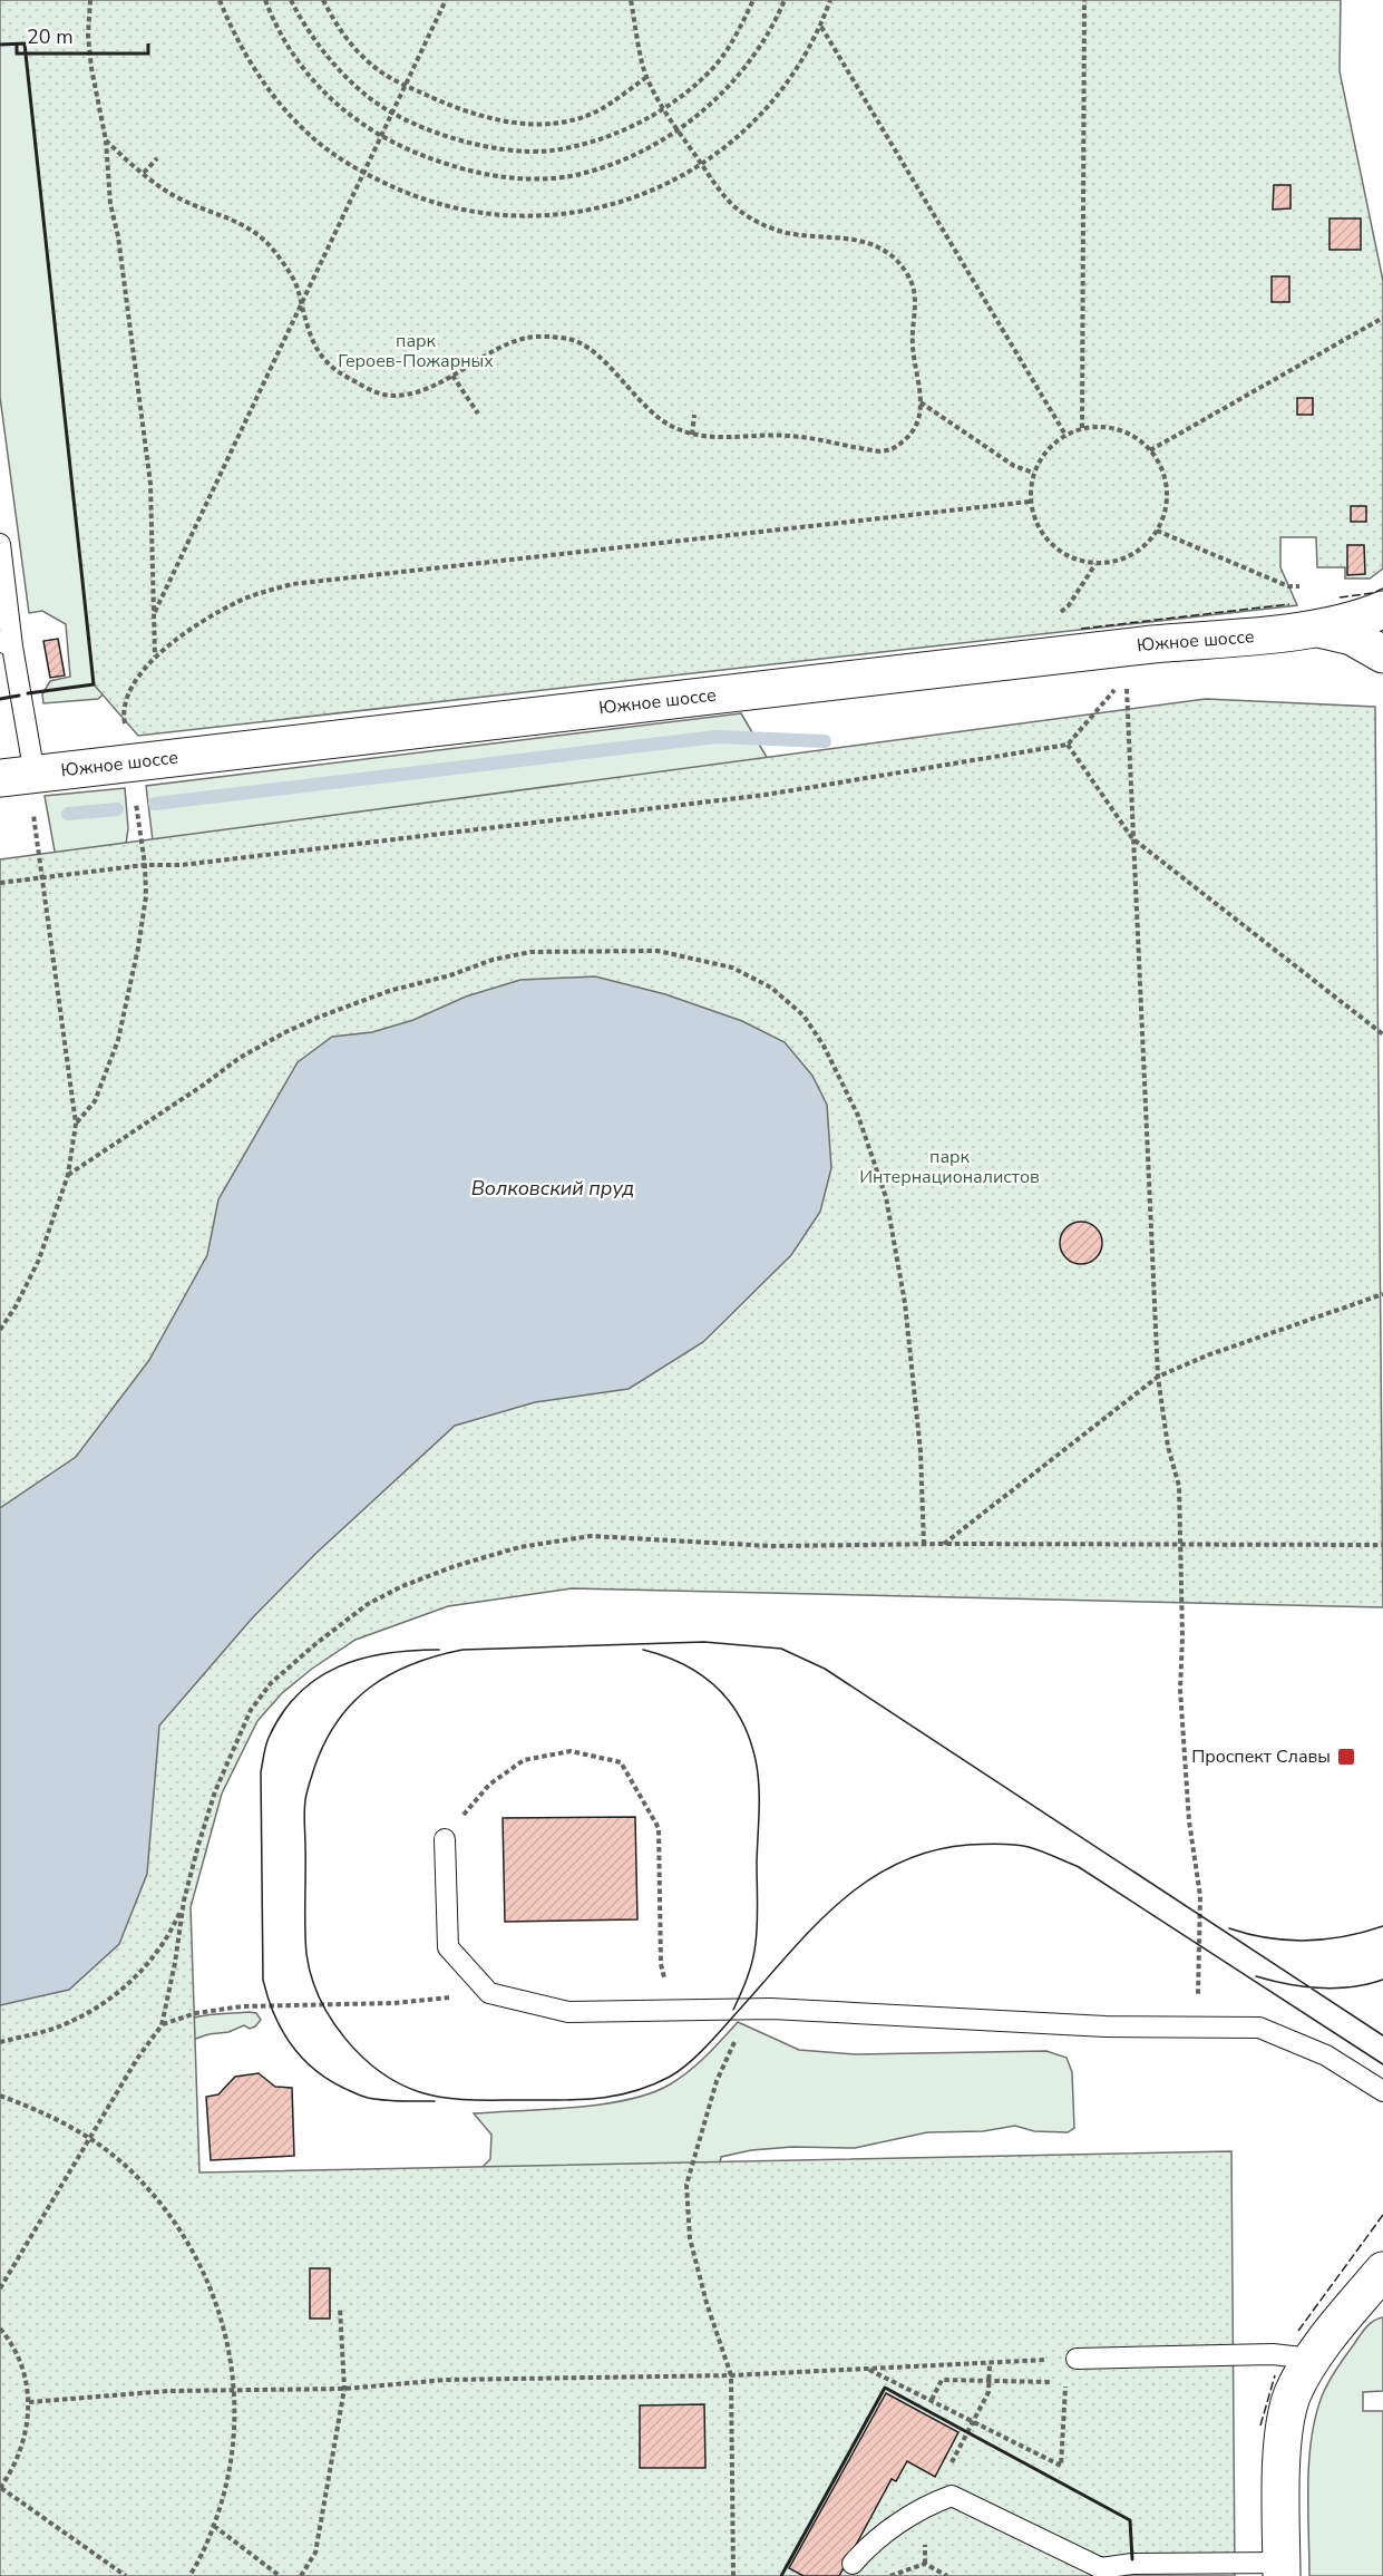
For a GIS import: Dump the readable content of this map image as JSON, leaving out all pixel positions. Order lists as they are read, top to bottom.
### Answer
{
  "streets": {
    "street": ["Южное шоссе"]
  },
  "water": ["Волковский пруд"],
  "parks": ["парк Героев-Пожарных", "парк Интернационалистов"],
  "places": {
    "transit": ["Проспект Славы"]
  },
  "scale_bar": "20 m"
}
